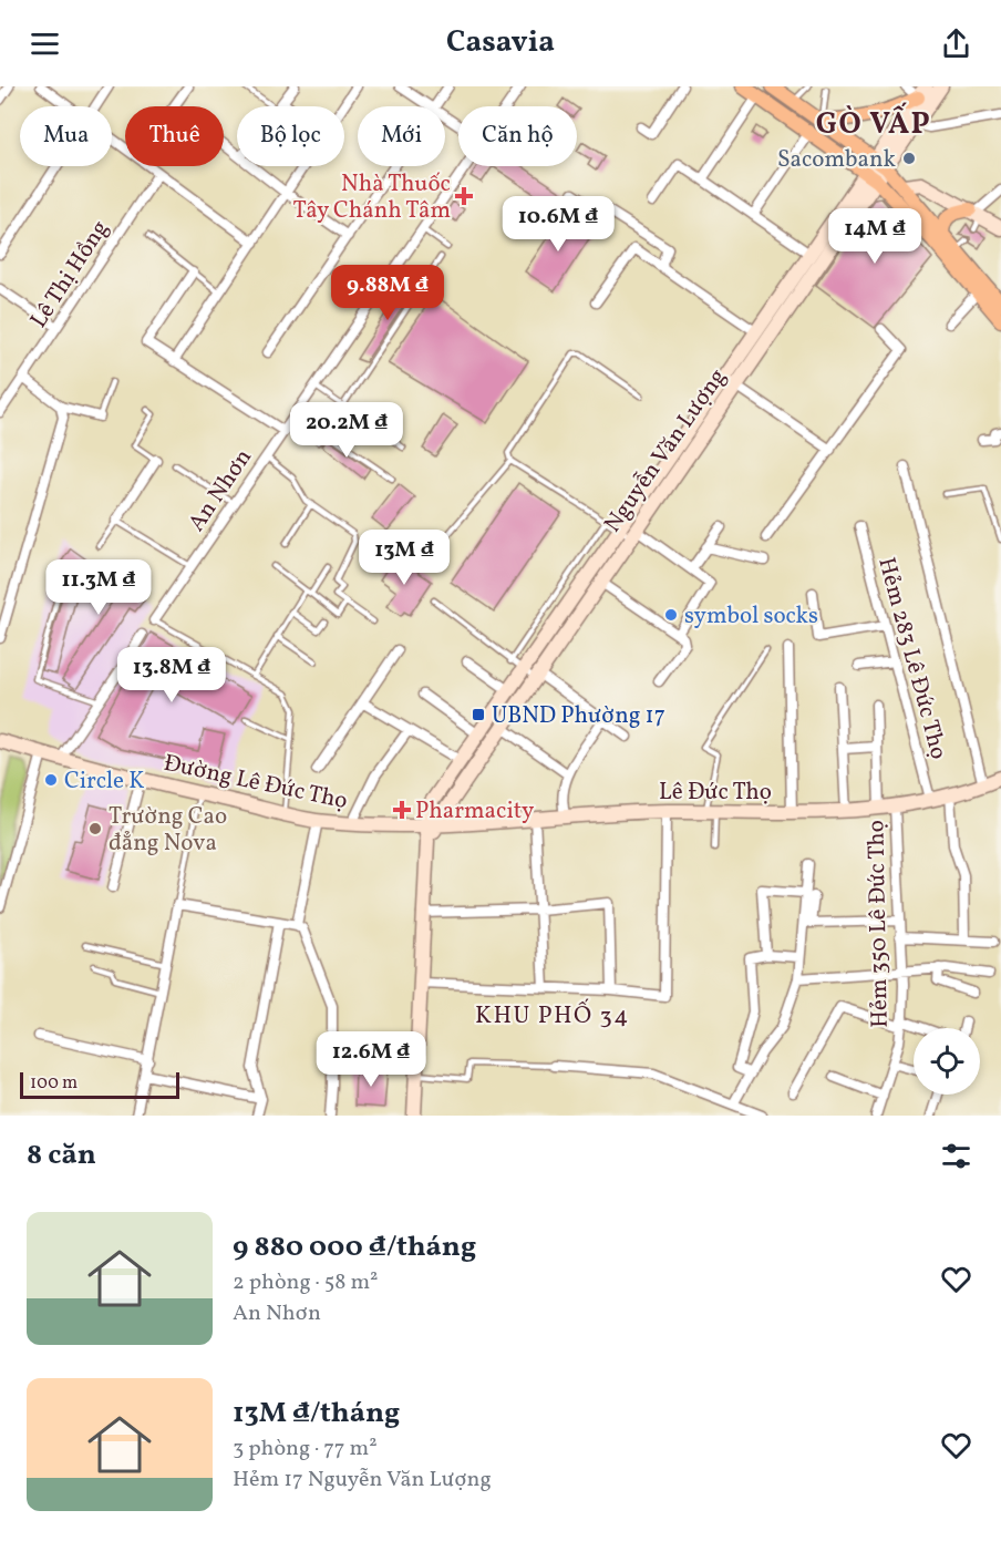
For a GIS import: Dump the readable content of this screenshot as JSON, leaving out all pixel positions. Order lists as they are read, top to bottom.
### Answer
{
  "streets": {
    "street": [
      "Lê Thị Hồng",
      "Nguyễn Văn Lượng",
      "An Nhơn",
      "Hẻm 283 Lê Đức Thọ",
      "Đường Lê Đức Thọ",
      "Lê Đức Thọ",
      "Hẻm 350 Lê Đức Thọ"
    ]
  },
  "crossings": [
    ["Nguyễn Văn Lượng", "Đường Lê Đức Thọ"],
    ["Nguyễn Văn Lượng", "Lê Đức Thọ"],
    ["Hẻm 283 Lê Đức Thọ", "Lê Đức Thọ"],
    ["Đường Lê Đức Thọ", "Lê Đức Thọ"],
    ["Lê Đức Thọ", "Hẻm 350 Lê Đức Thọ"]
  ],
  "districts": ["GÒ VẤP", "KHU PHỐ 34"],
  "places": {
    "other": [
      "Sacombank",
      "symbol socks",
      "Circle K",
      "Trường Cao đẳng Nova"
    ],
    "health": ["Nhà Thuốc Tây Chánh Tâm", "Pharmacity"],
    "transit": ["UBND Phường 17"]
  },
  "scale_bar": "100 m",
  "page": {
    "header": "Casavia",
    "chip": [
      "Mua",
      "Thuê",
      "Bộ lọc",
      "Mới",
      "Căn hộ"
    ],
    "price": [
      "10.6M ₫",
      "14M ₫",
      "9.88M ₫",
      "20.2M ₫",
      "13M ₫",
      "11.3M ₫",
      "13.8M ₫",
      "12.6M ₫"
    ],
    "scale": "100 m",
    "heading": "8 căn",
    "list": [
      {
        "name": "9 880 000 ₫/tháng",
        "note": "2 phòng · 58 m² · An Nhơn"
      },
      {
        "name": "13M ₫/tháng",
        "note": "3 phòng · 77 m² · Hẻm 17 Nguyễn Văn Lượng"
      }
    ]
  }
}
